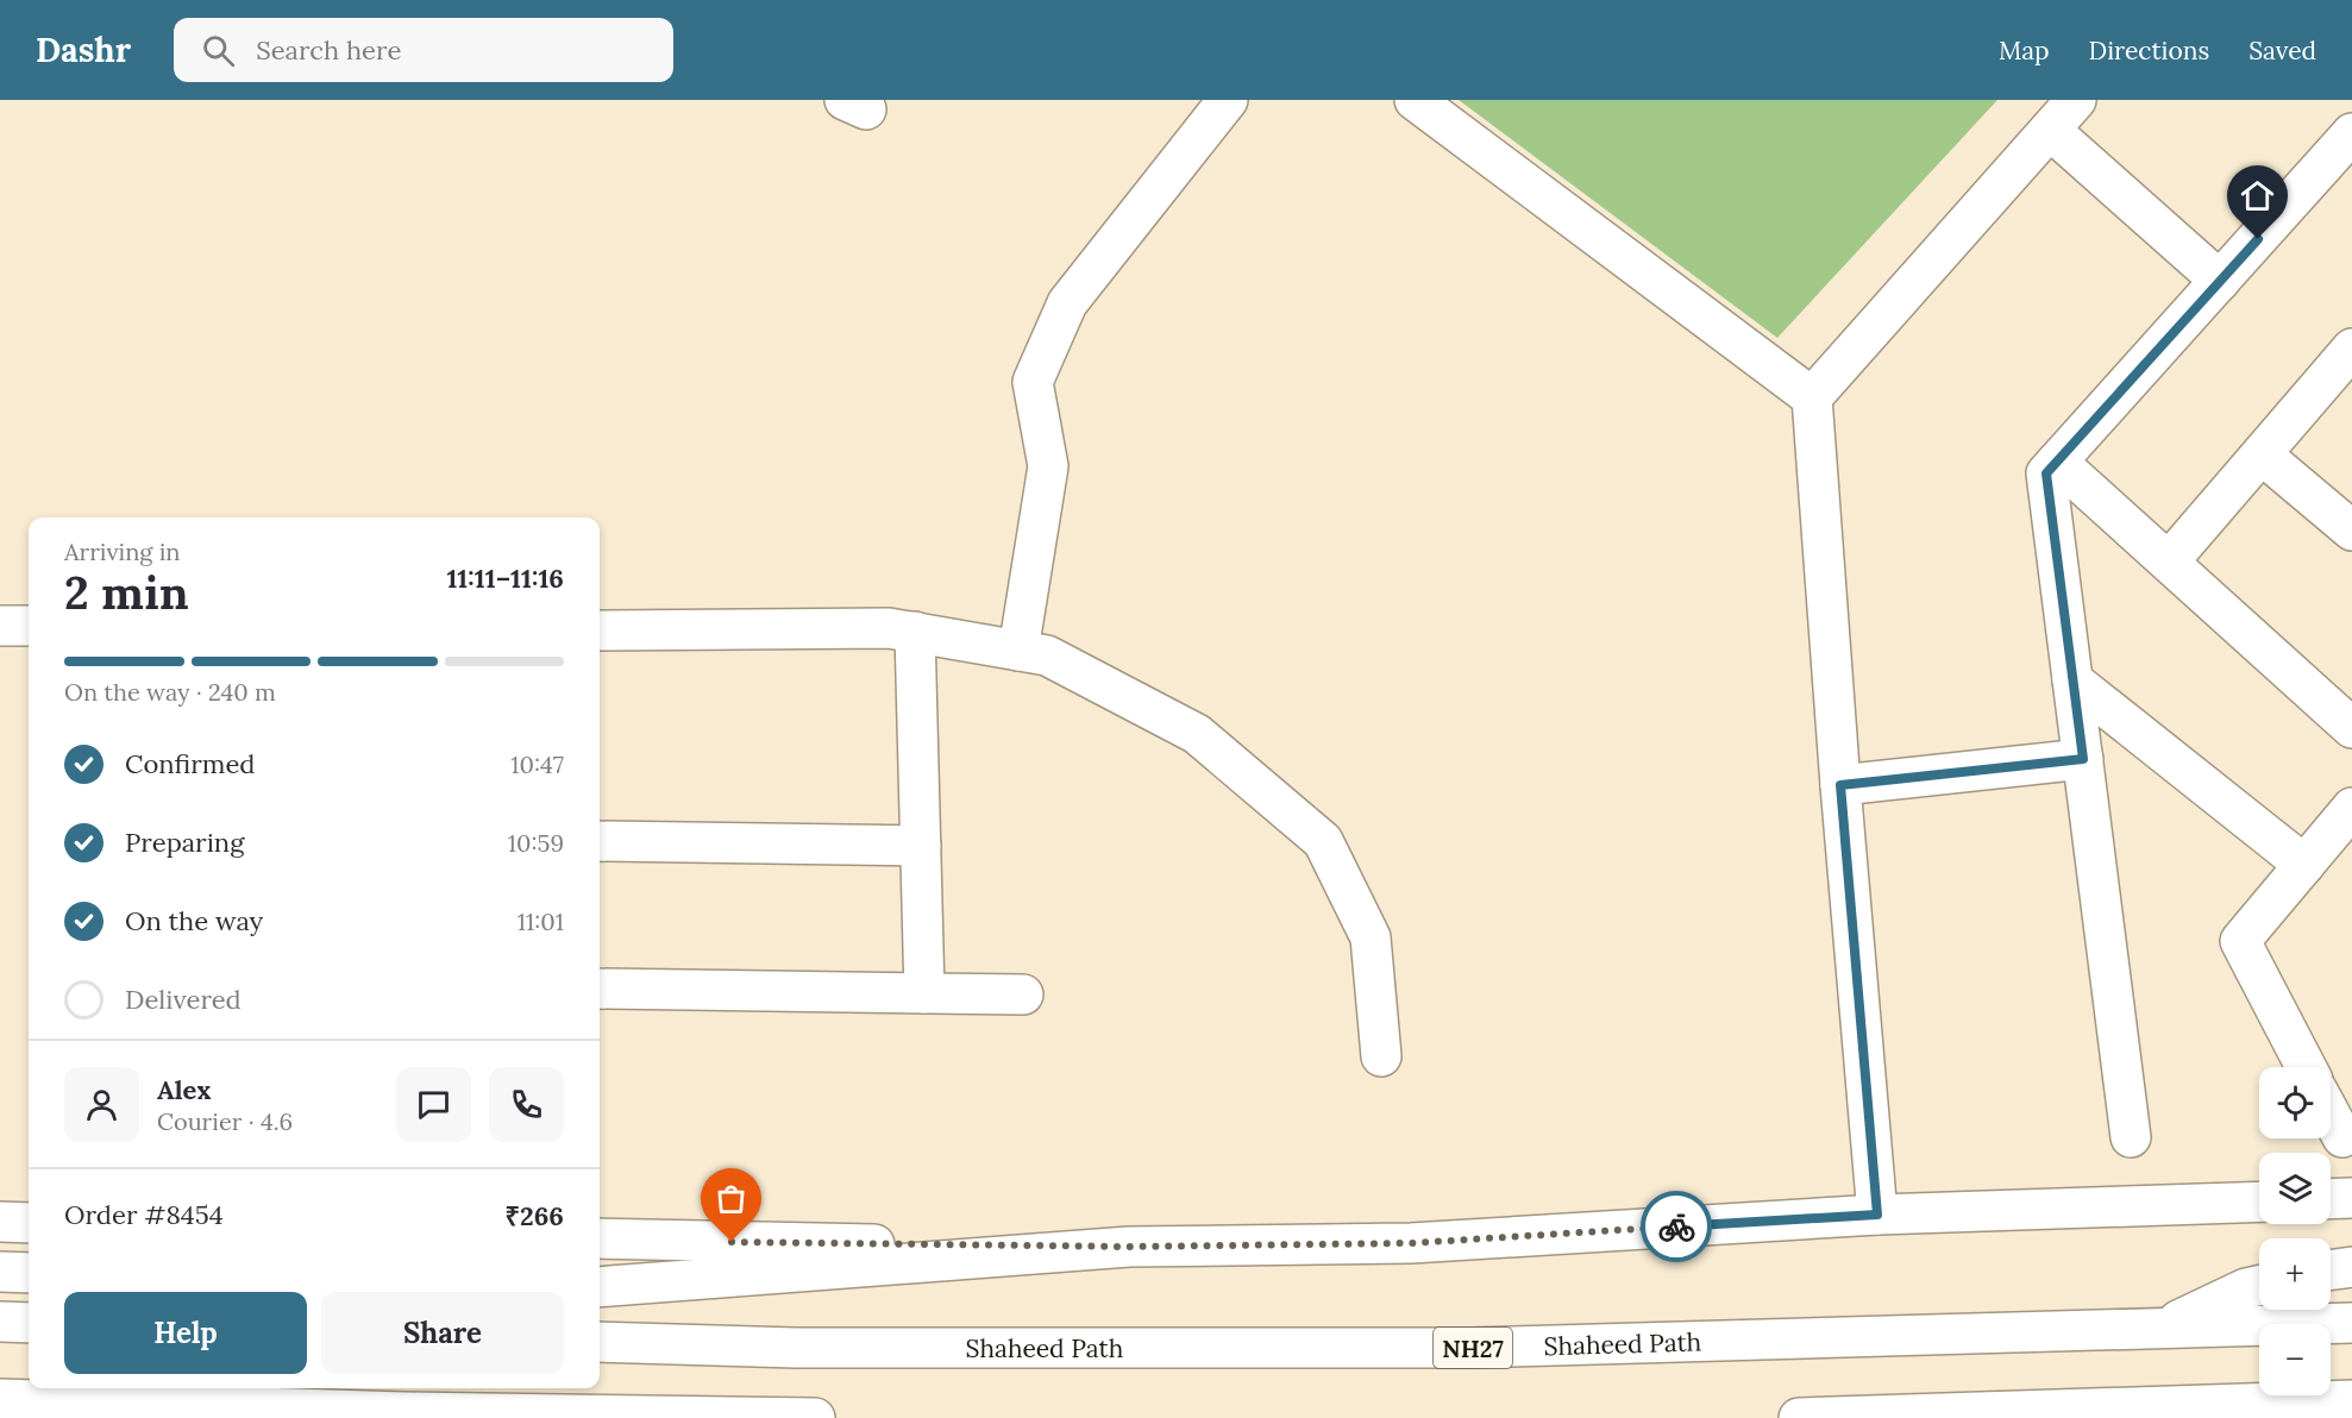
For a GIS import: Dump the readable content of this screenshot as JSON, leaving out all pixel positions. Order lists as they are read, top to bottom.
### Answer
{
  "streets": {
    "main road": ["Shaheed Path", "NH27"]
  },
  "page": {
    "header": "Dashr",
    "search": "Search here",
    "nav": ["Map", "Directions", "Saved"],
    "heading": ["2 min", "Arriving in", "11:11–11:16"],
    "panel": [
      "Alex",
      "Courier · 4.6",
      "Order #8454",
      "₹266"
    ],
    "bar": "On the way · 240 m",
    "list": [
      ["Confirmed", "10:47"],
      ["Preparing", "10:59"],
      ["On the way", "11:01"],
      "Delivered"
    ],
    "map_buttons": ["+", "−"],
    "buttons": ["Help", "Share"]
  }
}
